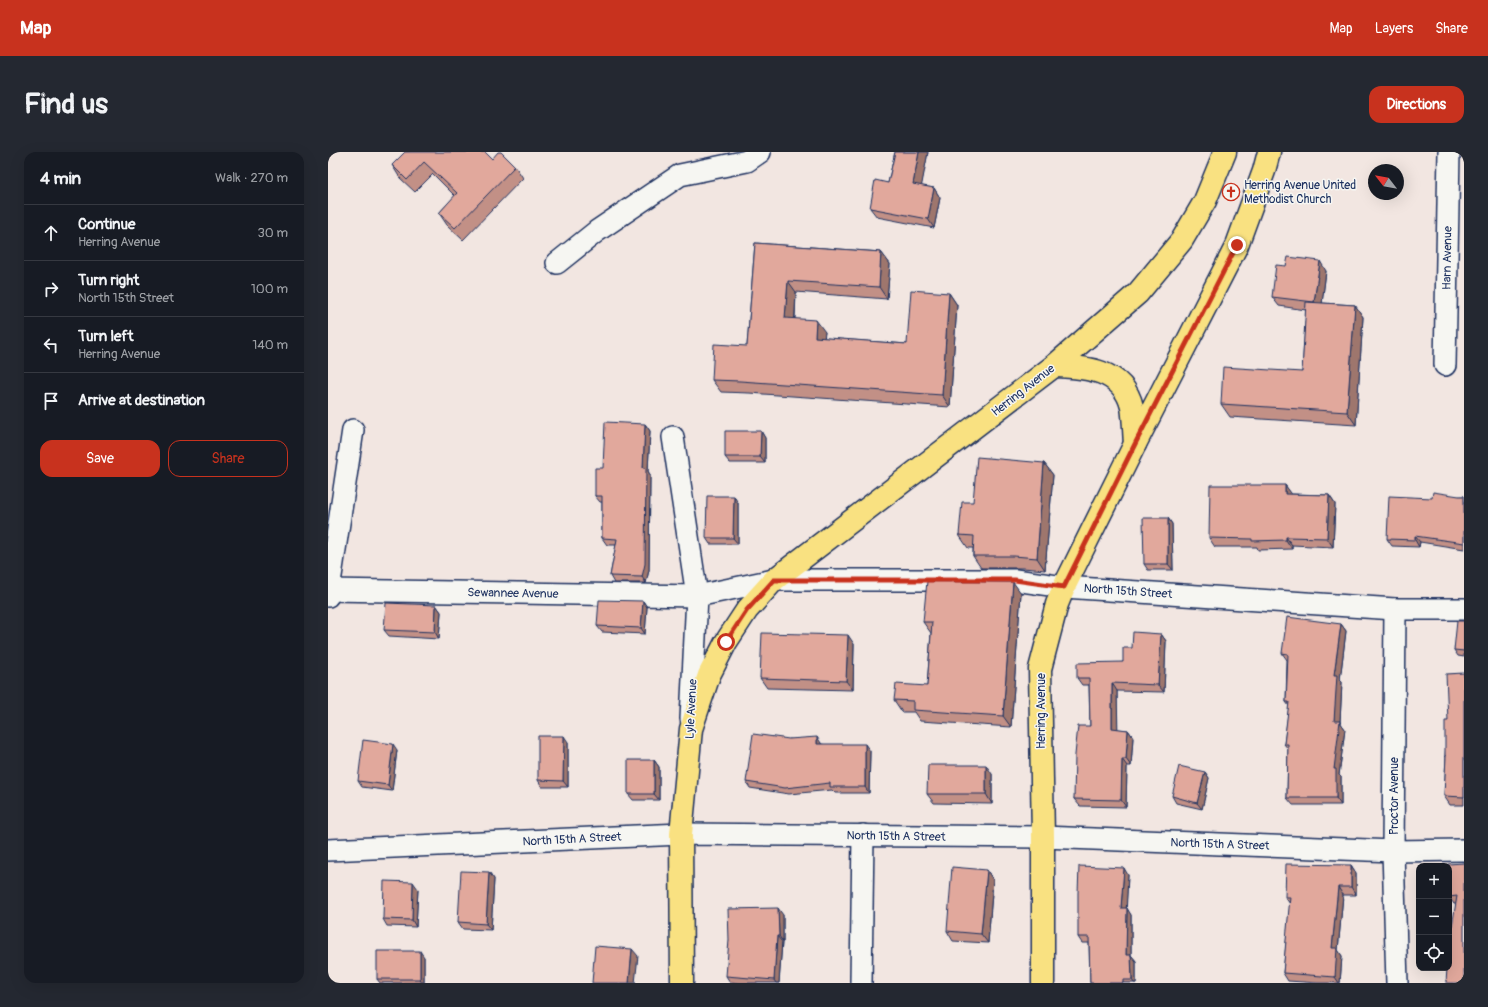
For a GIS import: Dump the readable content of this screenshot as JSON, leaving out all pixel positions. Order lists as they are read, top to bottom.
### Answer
{
  "streets": {
    "main road": ["Herring Avenue", "Lyle Avenue"],
    "street": [
      "Harn Avenue",
      "North 15th Street",
      "Sewannee Avenue",
      "Proctor Avenue",
      "North 15th A Street"
    ]
  },
  "crossings": [
    ["Herring Avenue", "North 15th Street"],
    ["Herring Avenue", "Lyle Avenue"],
    ["Herring Avenue", "North 15th A Street"],
    ["North 15th Street", "Sewannee Avenue"],
    ["North 15th Street", "Lyle Avenue"],
    ["North 15th Street", "Proctor Avenue"],
    ["Sewannee Avenue", "Lyle Avenue"],
    ["Lyle Avenue", "North 15th A Street"],
    ["Proctor Avenue", "North 15th A Street"]
  ],
  "places": {
    "church": ["Herring Avenue United Methodist Church"]
  },
  "north": "top left",
  "page": {
    "header": "Map",
    "nav": ["Map", "Layers", "Share"],
    "buttons": [
      "Directions",
      ["Save", "Share"]
    ],
    "title": "Find us",
    "heading": ["4 min", "Walk · 270 m"],
    "list": [
      ["Continue", "Herring Avenue", "30 m"],
      ["Turn right", "North 15th Street", "100 m"],
      ["Turn left", "Herring Avenue", "140 m"],
      "Arrive at destination"
    ],
    "map_buttons": ["+", "−"]
  }
}
